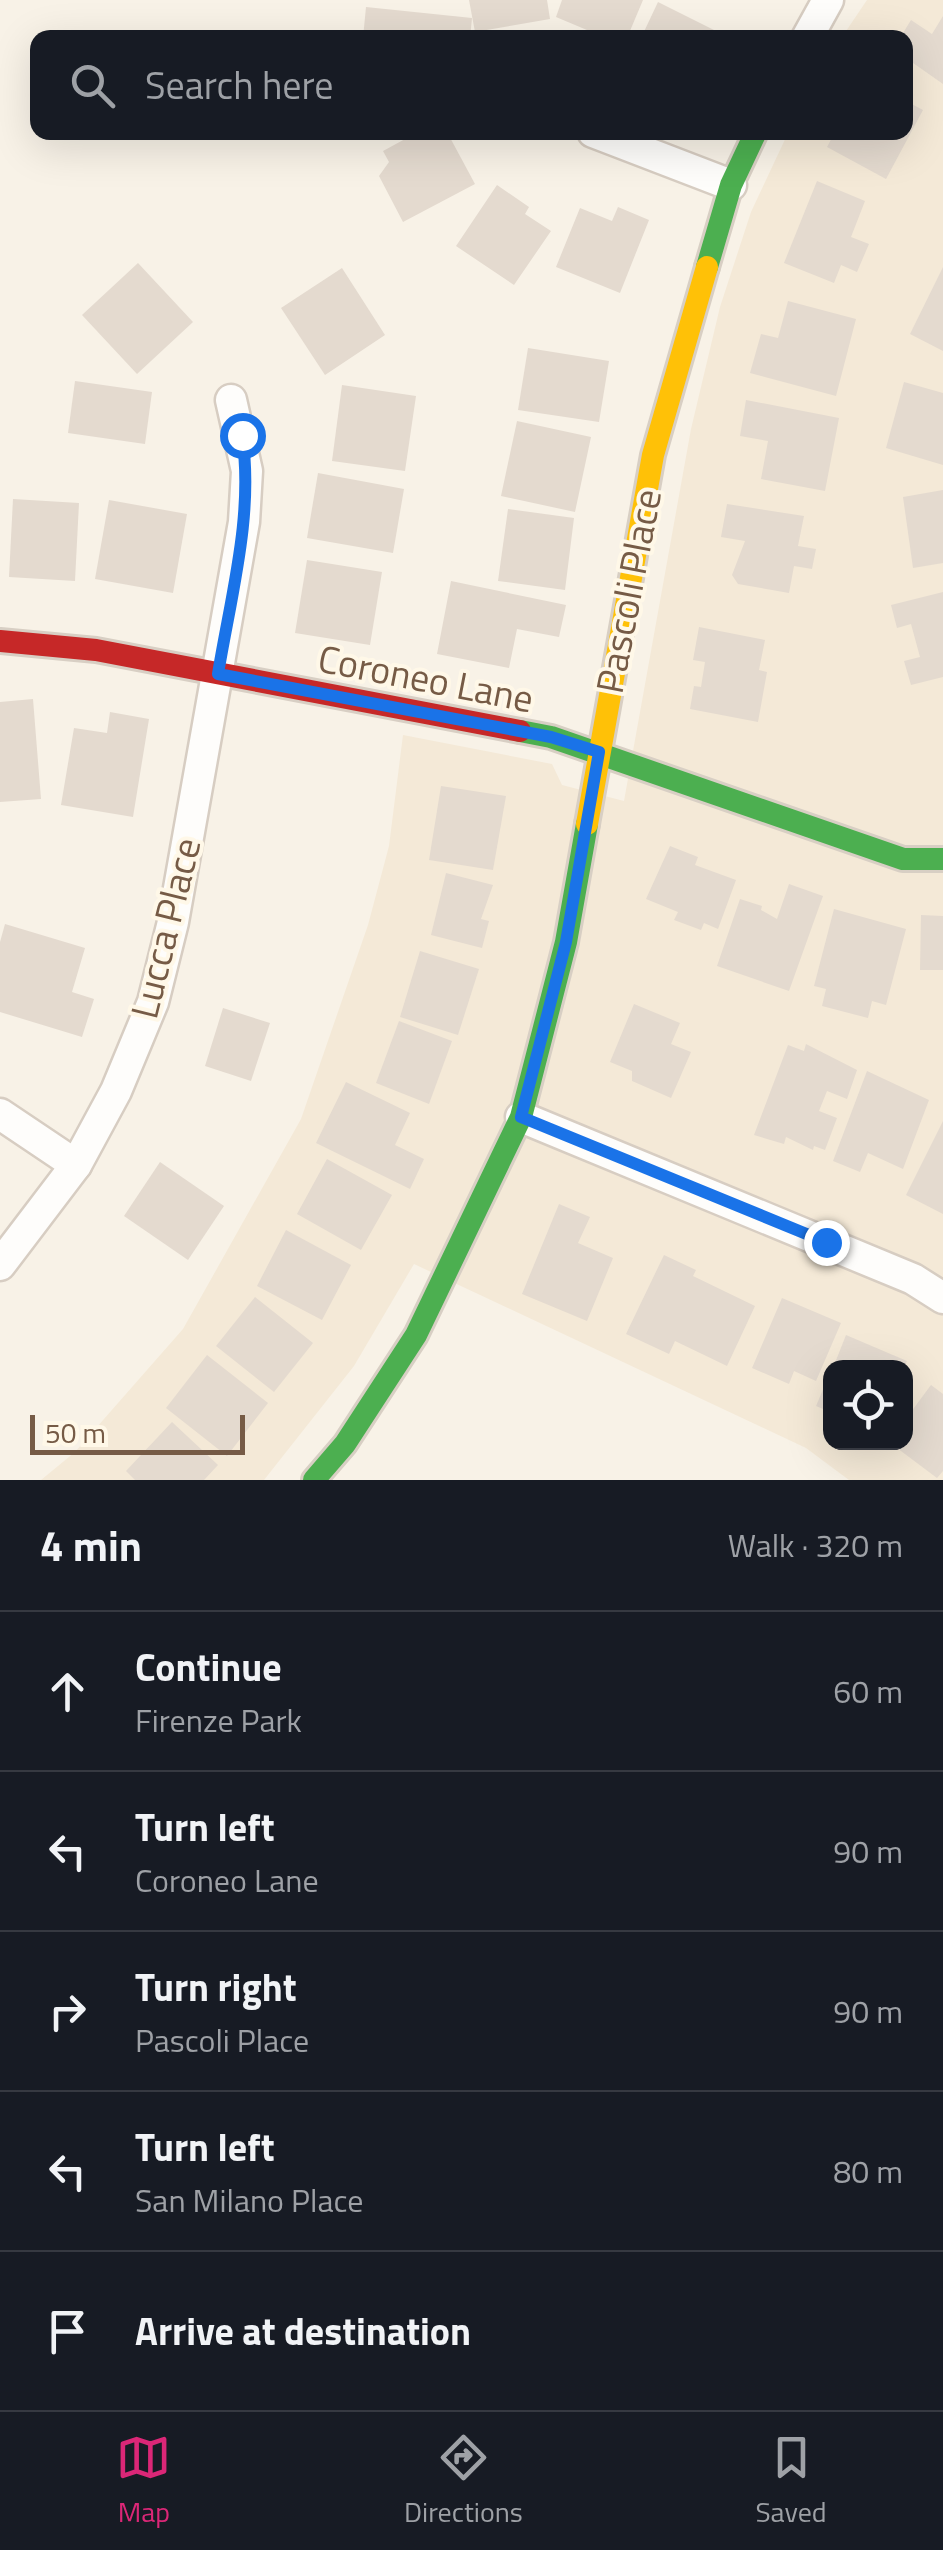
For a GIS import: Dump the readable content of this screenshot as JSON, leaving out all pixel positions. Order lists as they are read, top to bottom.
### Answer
{
  "streets": {
    "street": ["Pascoli Place", "Coroneo Lane", "Lucca Place"]
  },
  "crossings": [
    ["Pascoli Place", "Coroneo Lane"],
    ["Coroneo Lane", "Lucca Place"]
  ],
  "scale_bar": "50 m",
  "page": {
    "search": "Search here",
    "scale": "50 m",
    "heading": ["4 min", "Walk · 320 m"],
    "list": [
      ["Continue", "Firenze Park", "60 m"],
      ["Turn left", "Coroneo Lane", "90 m"],
      ["Turn right", "Pascoli Place", "90 m"],
      ["Turn left", "San Milano Place", "80 m"],
      "Arrive at destination"
    ],
    "nav": ["Map", "Directions", "Saved"]
  }
}
